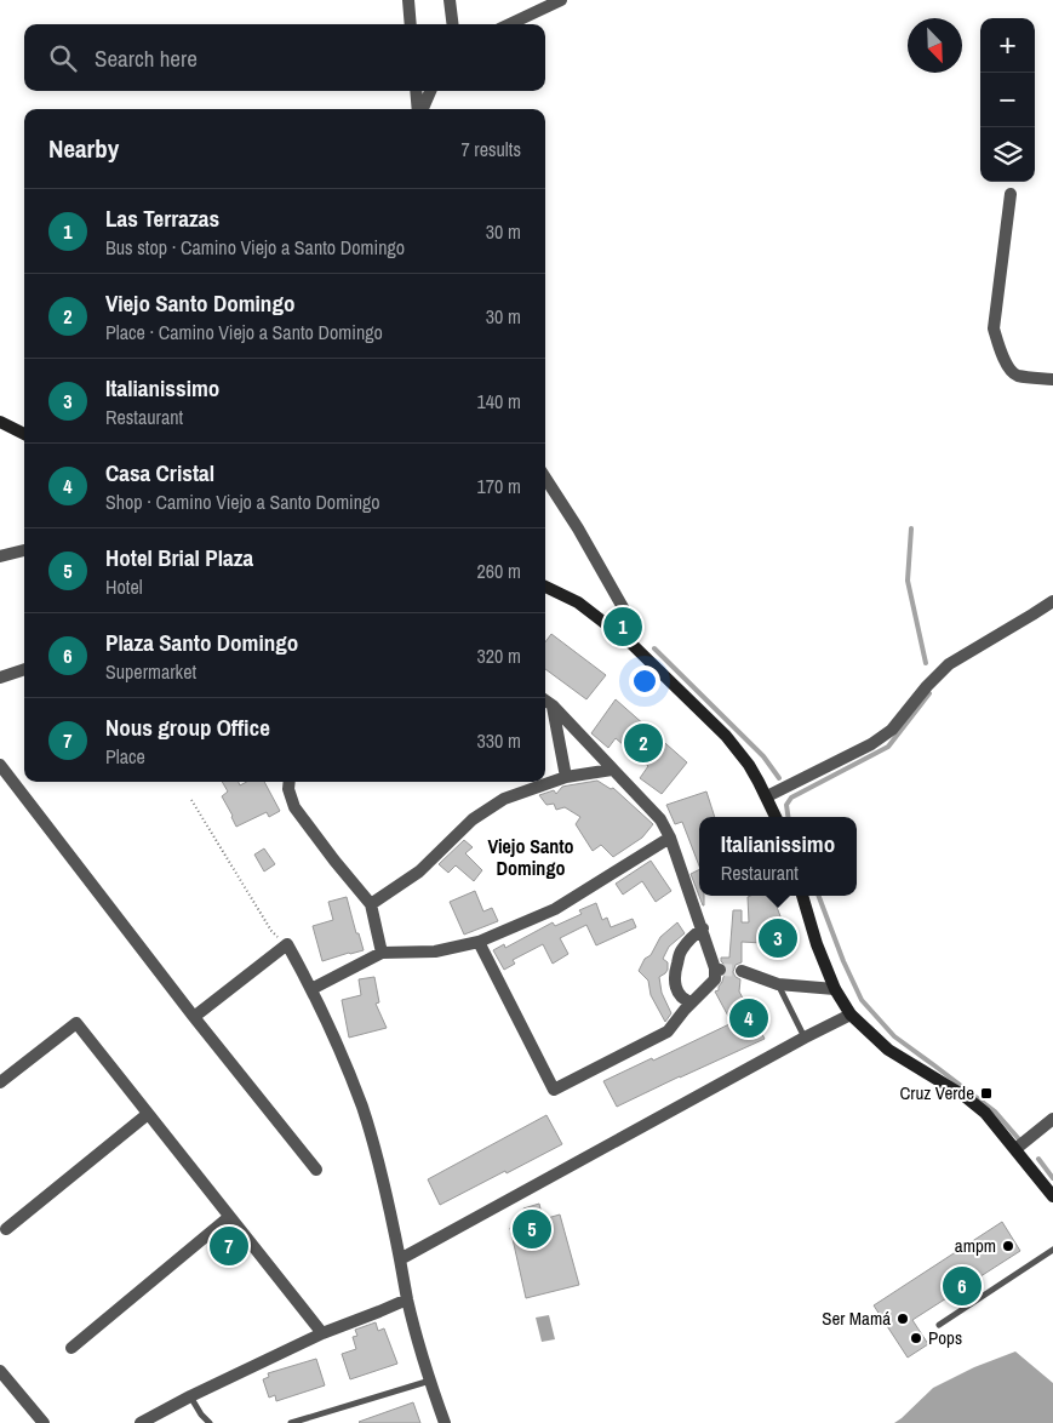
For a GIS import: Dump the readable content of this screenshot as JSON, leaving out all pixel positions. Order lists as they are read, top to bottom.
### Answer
{
  "districts": ["Viejo Santo Domingo"],
  "places": {
    "transit": ["Cruz Verde"],
    "other": ["ampm", "Ser Mamá", "Pops"]
  },
  "north": "bottom right",
  "page": {
    "map_buttons": ["+", "−"],
    "search": "Search here",
    "heading": ["Nearby", "7 results"],
    "list": [
      {
        "mark": "1",
        "name": "Las Terrazas",
        "note": "Bus stop · Camino Viejo a Santo Domingo",
        "value": "30 m"
      },
      {
        "mark": "2",
        "name": "Viejo Santo Domingo",
        "note": "Place · Camino Viejo a Santo Domingo",
        "value": "30 m"
      },
      {
        "mark": "3",
        "name": "Italianissimo",
        "note": "Restaurant",
        "value": "140 m"
      },
      {
        "mark": "4",
        "name": "Casa Cristal",
        "note": "Shop · Camino Viejo a Santo Domingo",
        "value": "170 m"
      },
      {
        "mark": "5",
        "name": "Hotel Brial Plaza",
        "note": "Hotel",
        "value": "260 m"
      },
      {
        "mark": "6",
        "name": "Plaza Santo Domingo",
        "note": "Supermarket",
        "value": "320 m"
      },
      {
        "mark": "7",
        "name": "Nous group Office",
        "note": "Place",
        "value": "330 m"
      }
    ],
    "pins": [
      "1",
      "2",
      "3",
      "4",
      "5",
      "7",
      "6"
    ],
    "popup": ["Italianissimo", "Restaurant"]
  }
}
